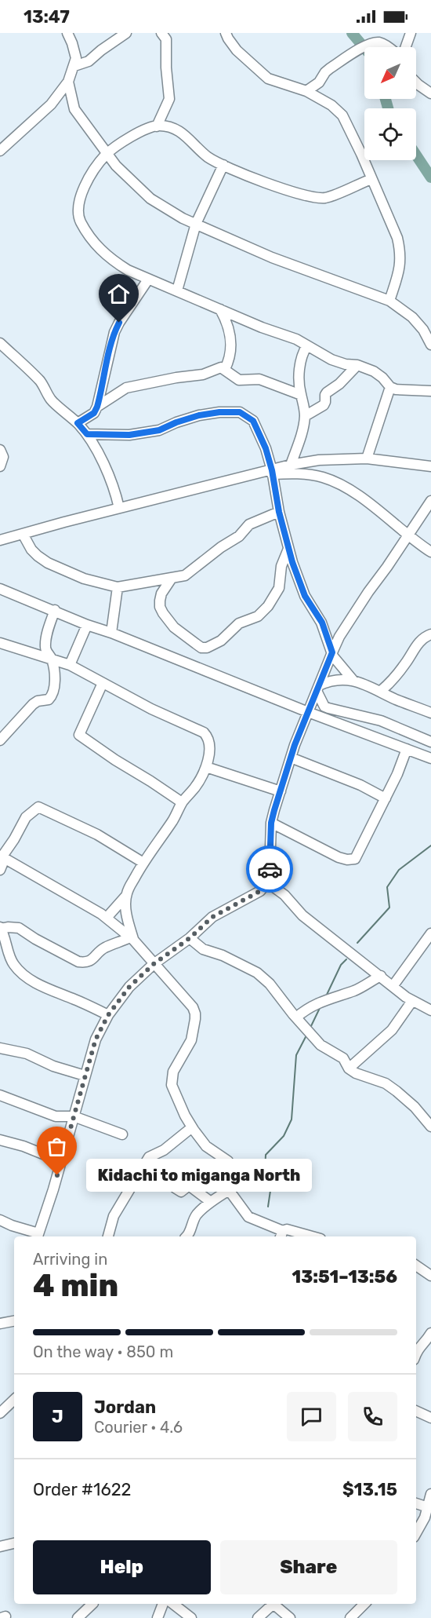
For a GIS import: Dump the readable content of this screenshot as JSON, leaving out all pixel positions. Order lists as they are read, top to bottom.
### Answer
{
  "places": ["Kidachi to miganga North"],
  "north": "bottom left",
  "page": {
    "status": "13:47",
    "bubble": "Kidachi to miganga North",
    "heading": ["4 min", "Arriving in", "13:51–13:56"],
    "panel": [
      "Jordan",
      "Courier · 4.6",
      "Order #1622",
      "$13.15"
    ],
    "bar": "On the way · 850 m",
    "round": "J",
    "buttons": ["Help", "Share"]
  }
}
